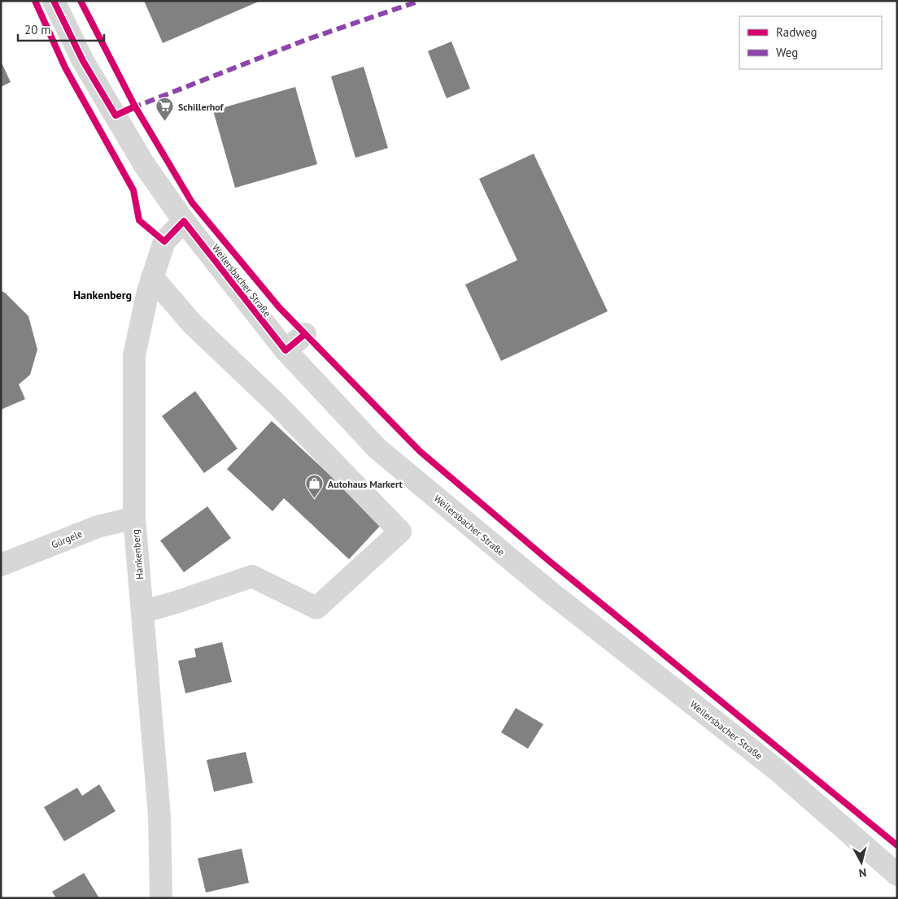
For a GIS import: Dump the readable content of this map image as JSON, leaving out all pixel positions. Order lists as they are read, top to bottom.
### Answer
{
  "streets": {
    "street": ["Weilersbacher Straße", "Gürgele", "Hankenberg"]
  },
  "crossings": [
    ["Weilersbacher Straße", "Hankenberg"],
    ["Gürgele", "Hankenberg"]
  ],
  "districts": ["Hankenberg"],
  "places": {
    "supermarket": ["Schillerhof"],
    "shop": ["Autohaus Markert"]
  },
  "legend": ["Radweg", "Weg"],
  "scale_bar": "20 m",
  "north": "bottom"
}
